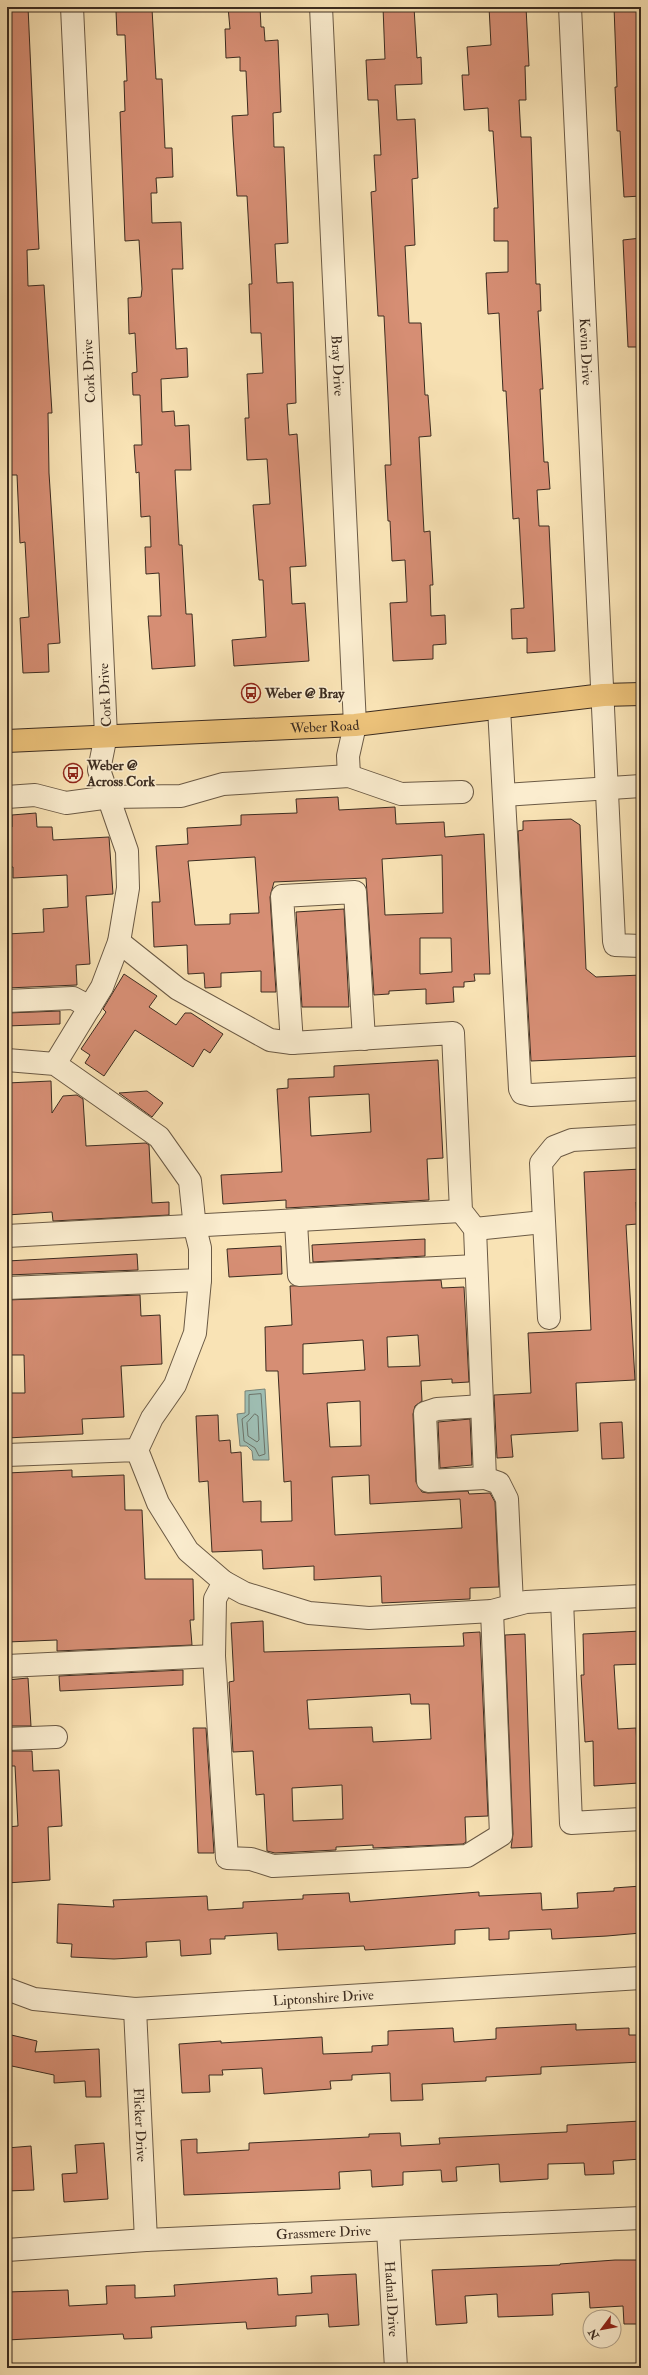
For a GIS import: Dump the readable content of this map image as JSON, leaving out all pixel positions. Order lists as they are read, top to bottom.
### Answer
{
  "streets": {
    "main road": ["Weber Road"],
    "street": [
      "Kevin Drive",
      "Bray Drive",
      "Cork Drive",
      "Liptonshire Drive",
      "Flicker Drive",
      "Grassmere Drive",
      "Hadnal Drive"
    ]
  },
  "crossings": [
    ["Kevin Drive", "Weber Road"],
    ["Bray Drive", "Weber Road"],
    ["Cork Drive", "Weber Road"],
    ["Liptonshire Drive", "Flicker Drive"],
    ["Flicker Drive", "Grassmere Drive"],
    ["Grassmere Drive", "Hadnal Drive"]
  ],
  "places": {
    "bus stop": ["Weber @ Bray", "Weber @ Across Cork"]
  },
  "north": "bottom left"
}
